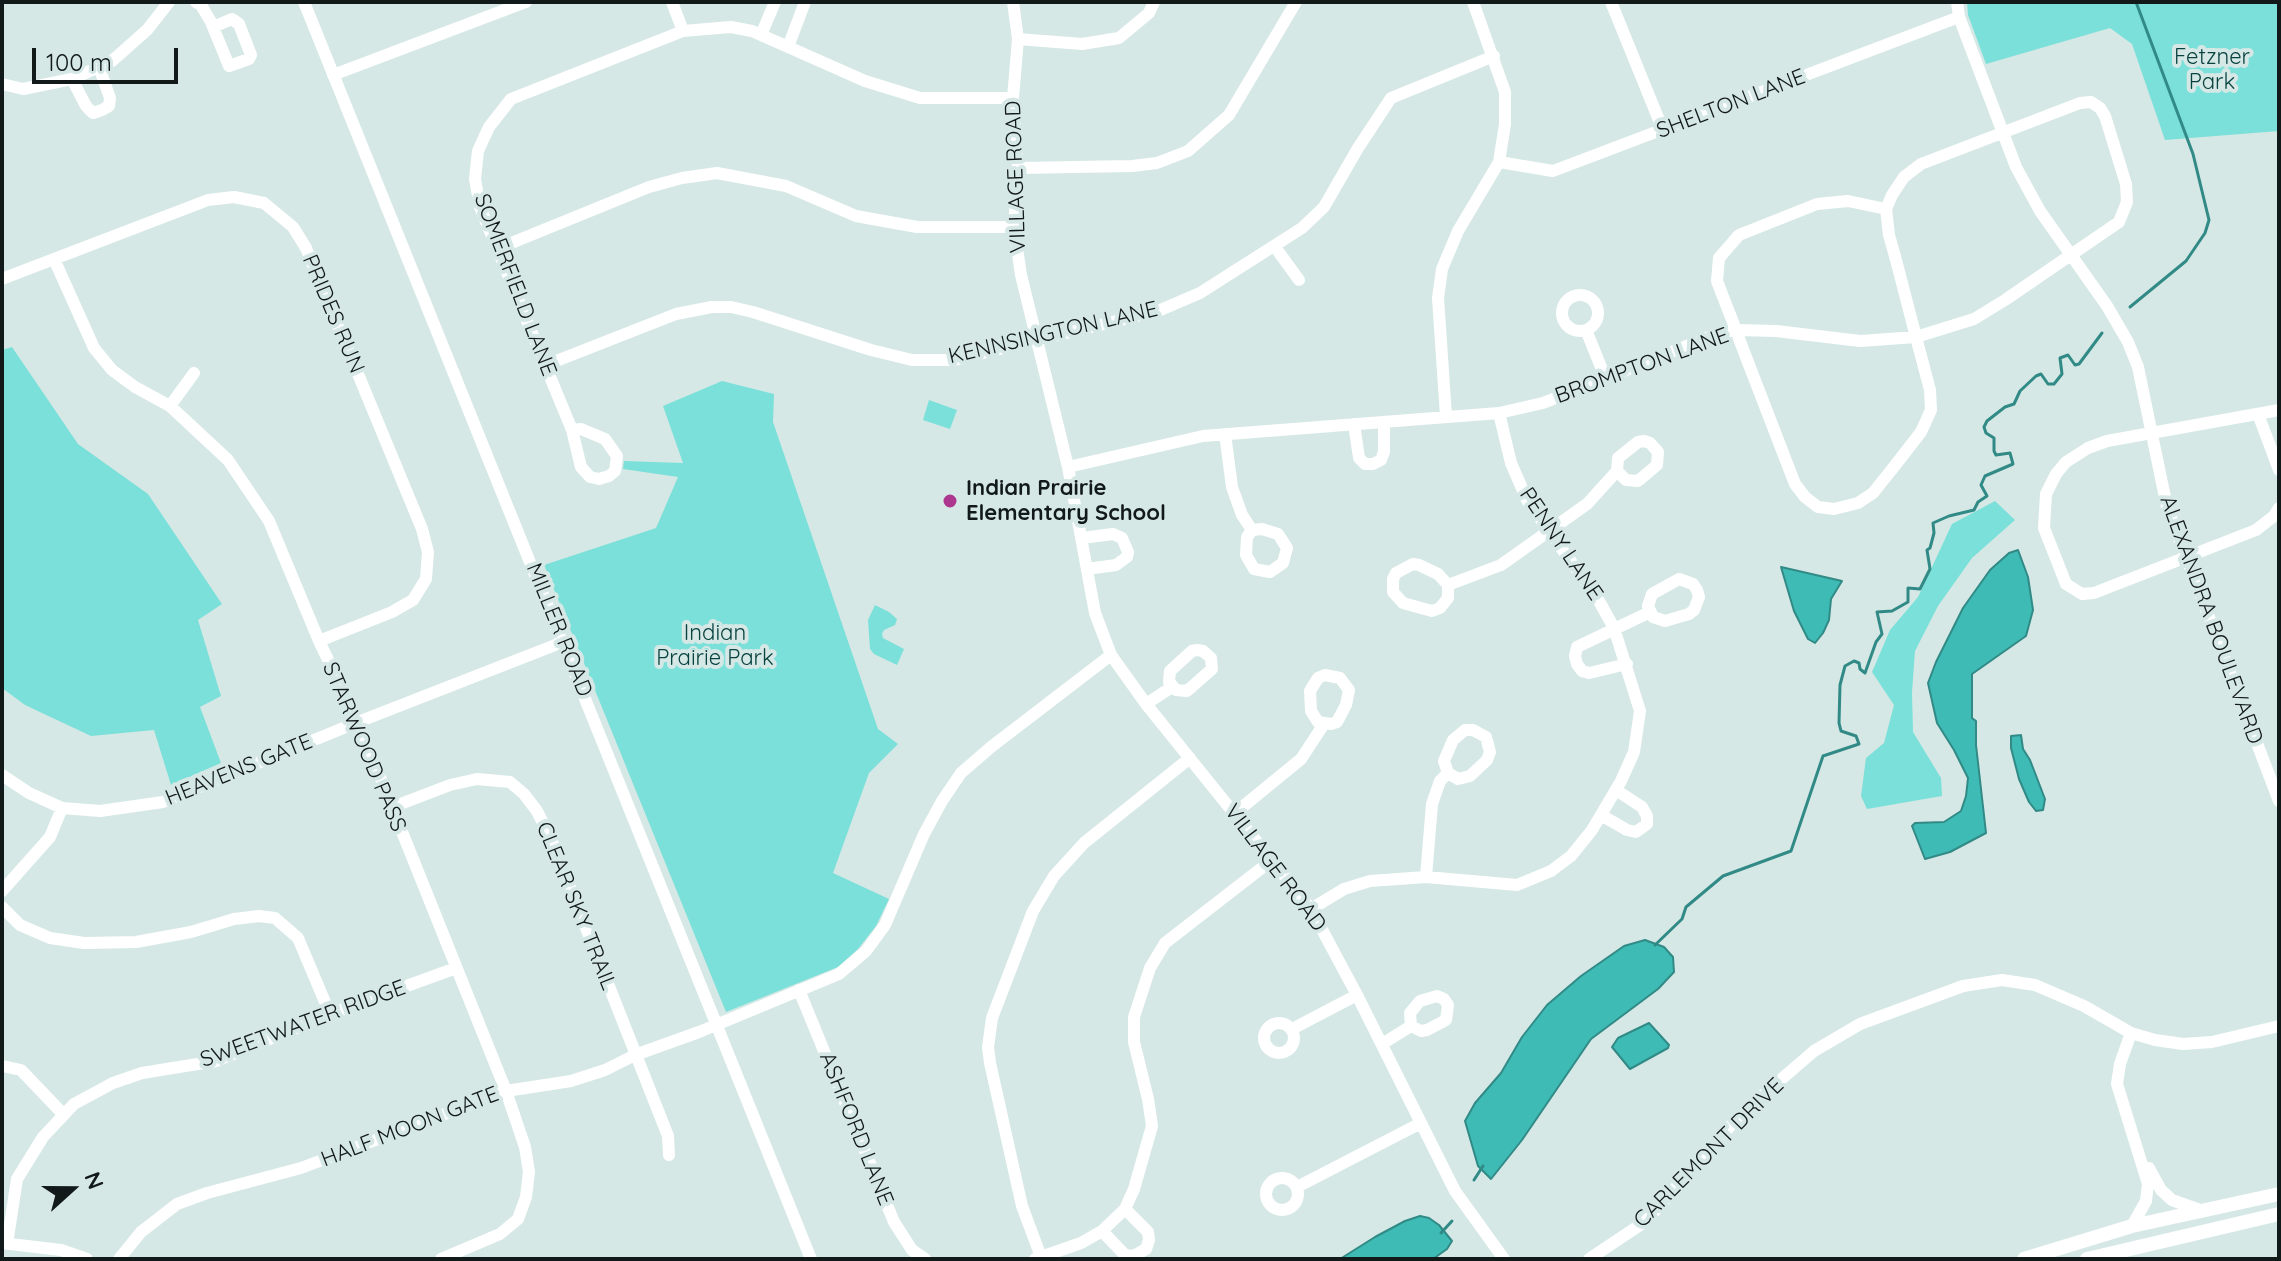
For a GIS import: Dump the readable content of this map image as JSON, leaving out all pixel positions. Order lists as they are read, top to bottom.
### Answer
{
  "streets": {
    "street": [
      "SHELTON LANE",
      "VILLAGE ROAD",
      "SOMERFIELD LANE",
      "PRIDES RUN",
      "KENNSINGTON LANE",
      "BROMPTON LANE",
      "PENNY LANE",
      "ALEXANDRA BOULEVARD",
      "MILLER ROAD",
      "STARWOOD PASS",
      "HEAVENS GATE",
      "CLEAR SKY TRAIL",
      "SWEETWATER RIDGE",
      "HALF MOON GATE",
      "ASHFORD LANE",
      "CARLEMONT DRIVE"
    ]
  },
  "crossings": [
    ["SHELTON LANE", "ALEXANDRA BOULEVARD"],
    ["VILLAGE ROAD", "SOMERFIELD LANE"],
    ["VILLAGE ROAD", "KENNSINGTON LANE"],
    ["VILLAGE ROAD", "BROMPTON LANE"],
    ["VILLAGE ROAD", "PENNY LANE"],
    ["VILLAGE ROAD", "HALF MOON GATE"],
    ["SOMERFIELD LANE", "KENNSINGTON LANE"],
    ["PRIDES RUN", "STARWOOD PASS"],
    ["BROMPTON LANE", "PENNY LANE"],
    ["BROMPTON LANE", "ALEXANDRA BOULEVARD"],
    ["MILLER ROAD", "HEAVENS GATE"],
    ["MILLER ROAD", "HALF MOON GATE"],
    ["STARWOOD PASS", "HEAVENS GATE"],
    ["STARWOOD PASS", "CLEAR SKY TRAIL"],
    ["STARWOOD PASS", "SWEETWATER RIDGE"],
    ["STARWOOD PASS", "HALF MOON GATE"],
    ["CLEAR SKY TRAIL", "HALF MOON GATE"],
    ["HALF MOON GATE", "ASHFORD LANE"]
  ],
  "parks": ["Fetzner Park", "Indian Prairie Park"],
  "places": ["Indian Prairie Elementary School"],
  "scale_bar": "100 m",
  "north": "right"
}
